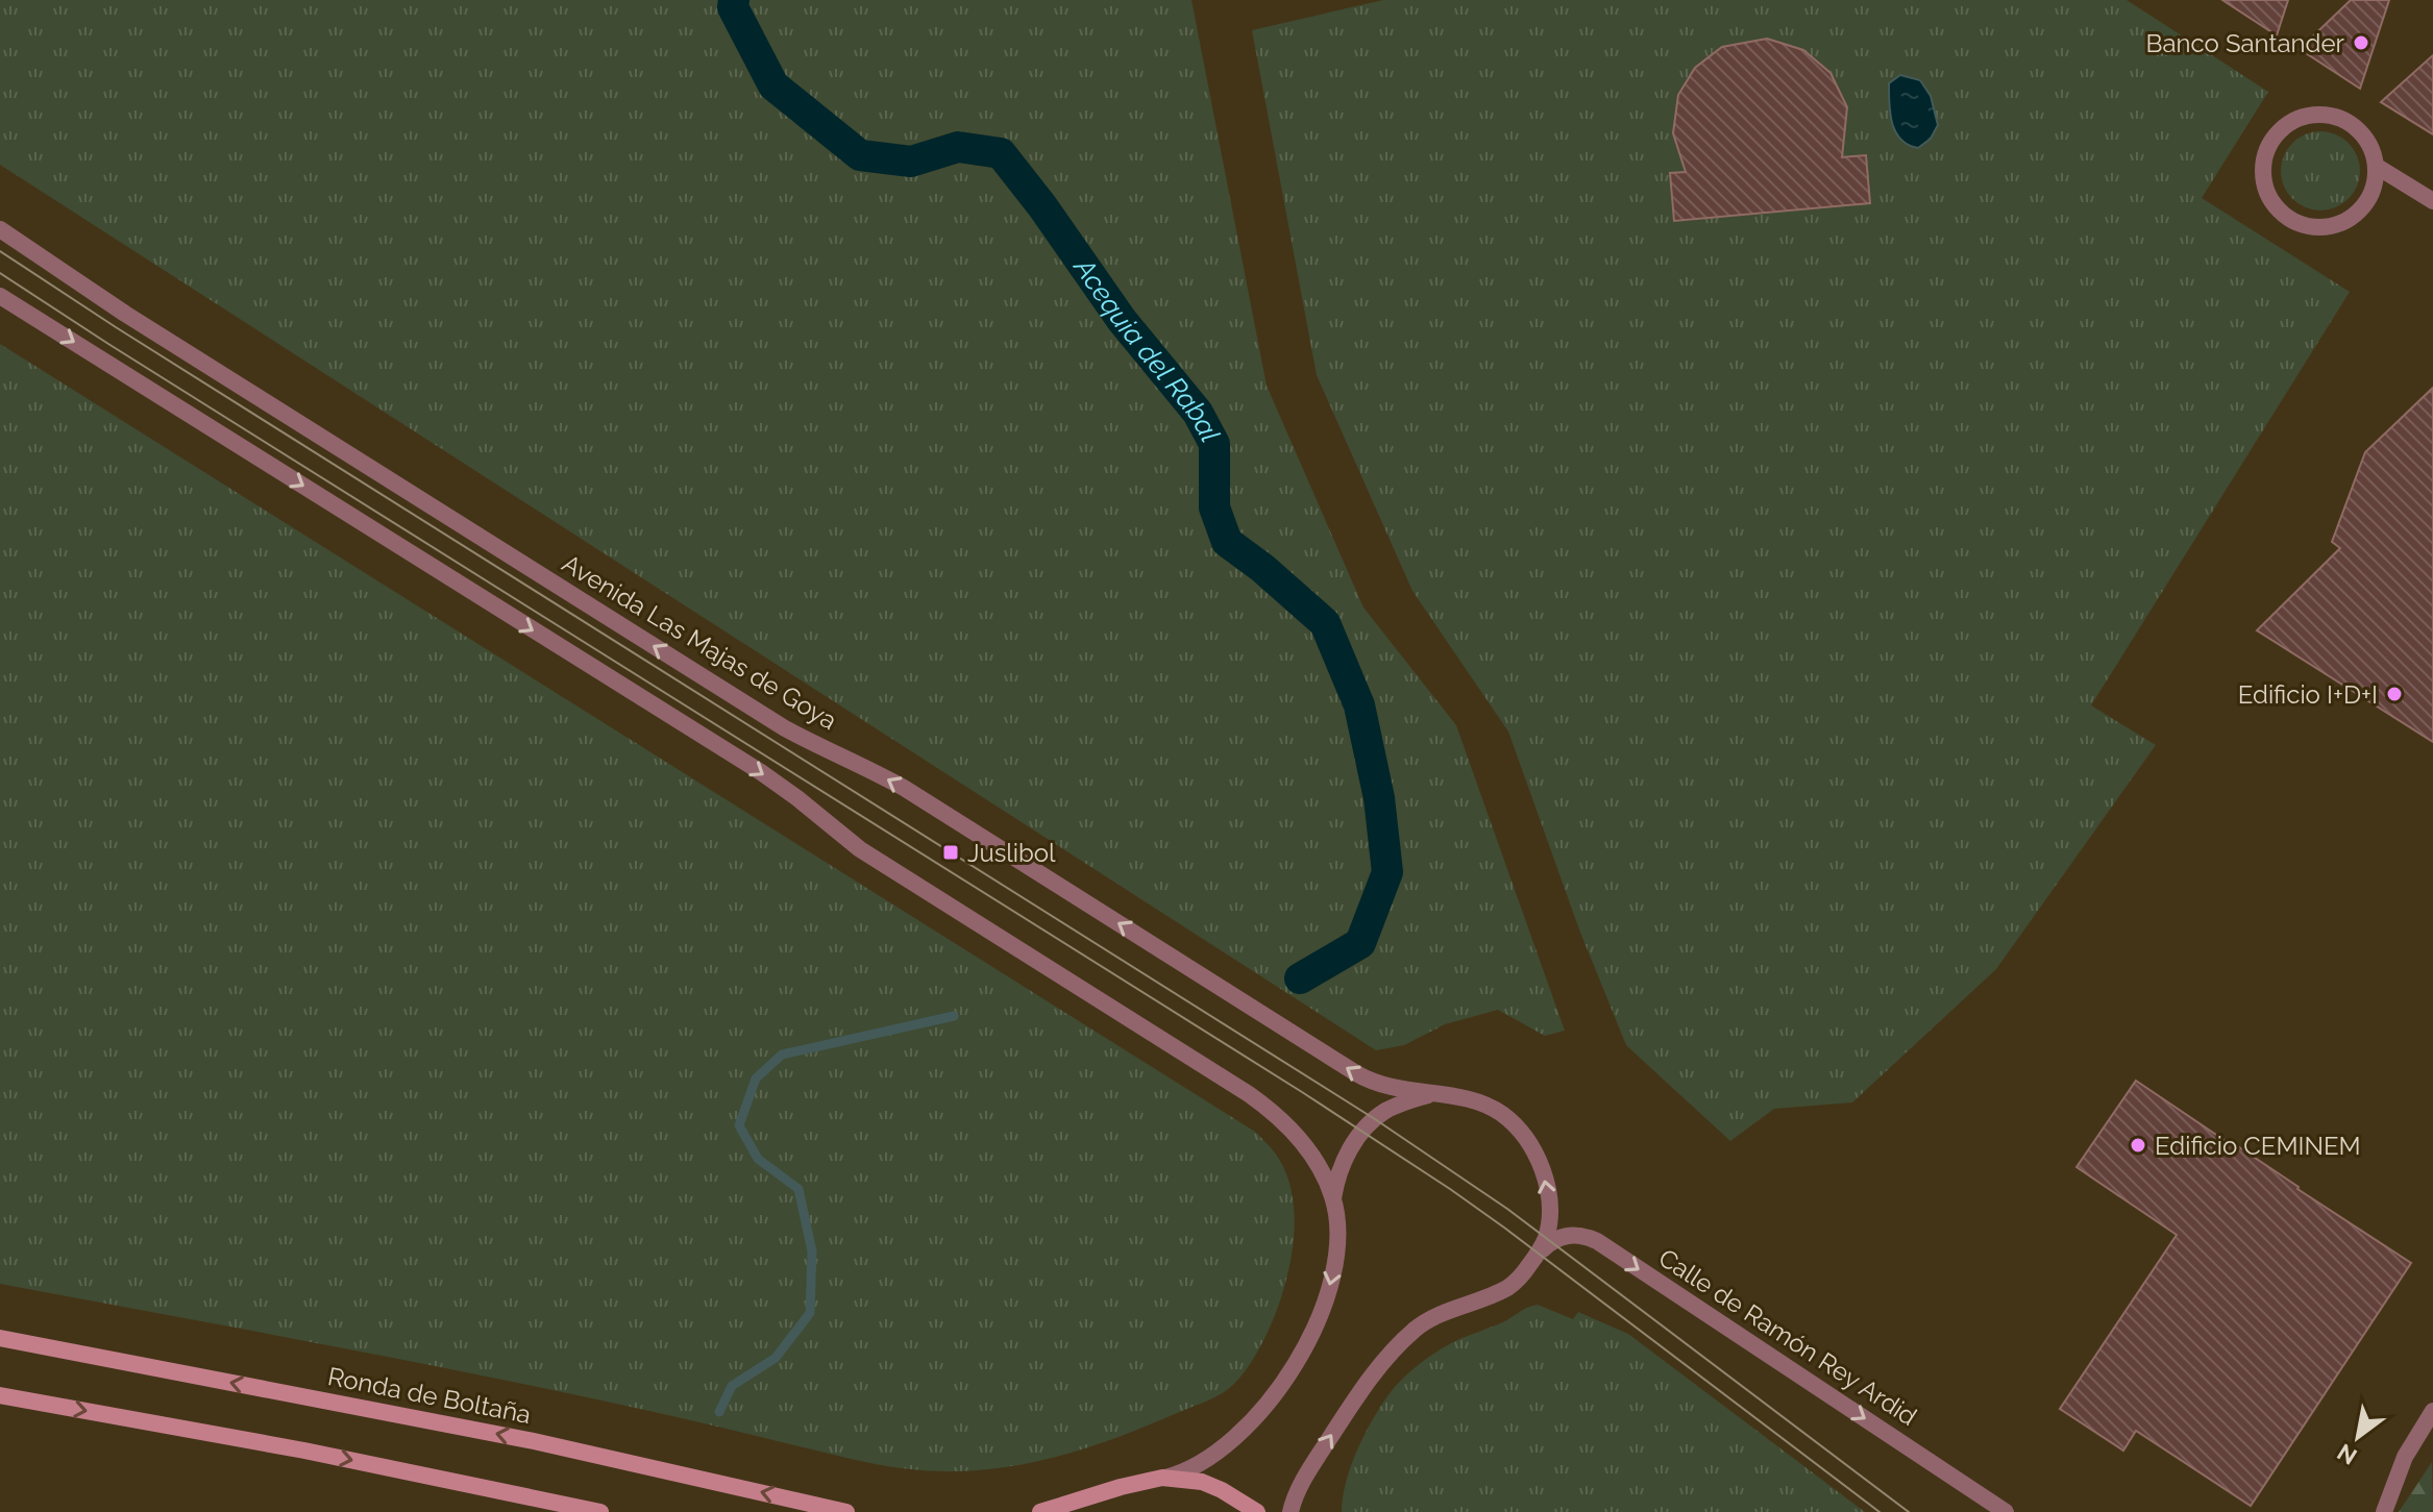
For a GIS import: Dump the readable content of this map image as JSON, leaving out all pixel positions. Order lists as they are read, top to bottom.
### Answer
{
  "streets": {
    "main road": ["Ronda de Boltaña"],
    "street": ["Avenida Las Majas de Goya", "Calle de Ramón Rey Ardid"]
  },
  "crossings": [
    ["Avenida Las Majas de Goya", "Calle de Ramón Rey Ardid"]
  ],
  "one_way": ["Calle de Ramón Rey Ardid"],
  "water": ["Acequia del Rabal"],
  "places": {
    "other": ["Banco Santander", "Edificio I+D+I", "Edificio CEMINEM"],
    "transit": ["Juslibol"]
  },
  "north": "bottom left"
}
